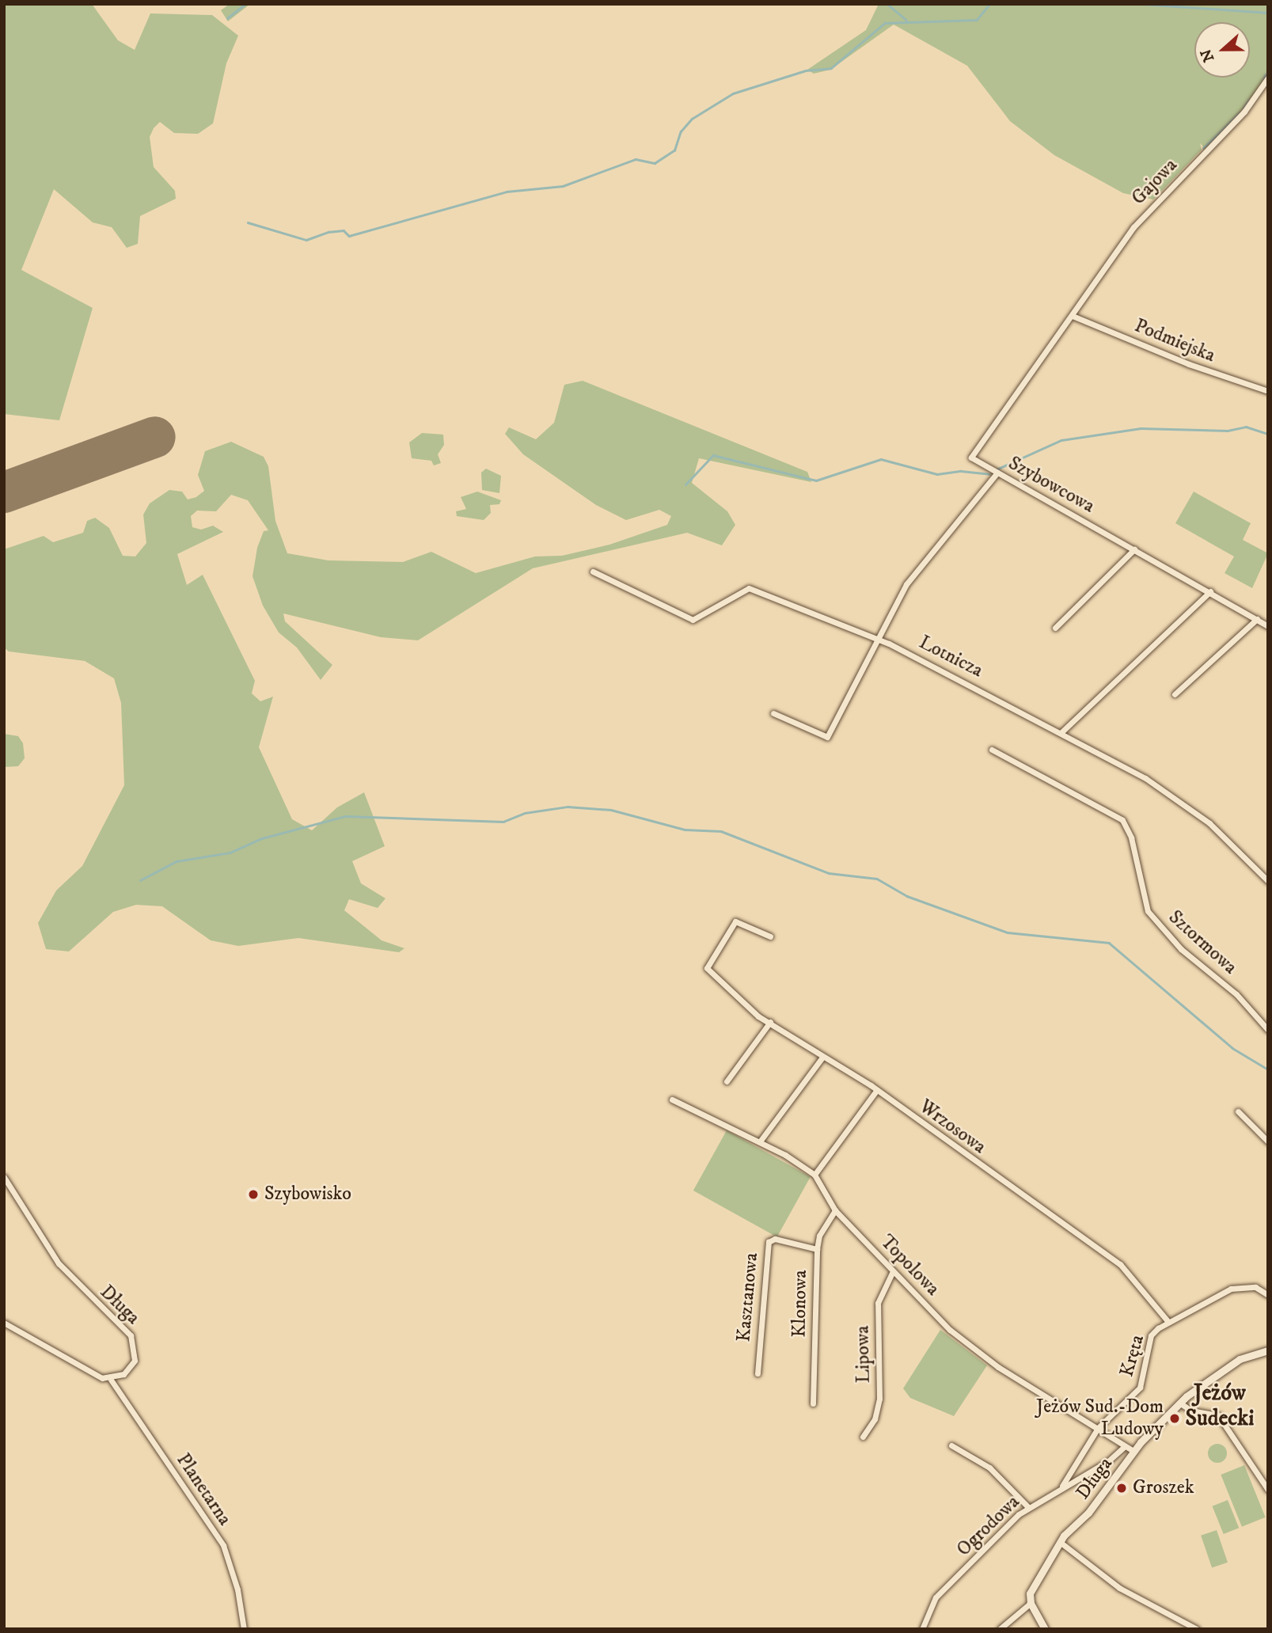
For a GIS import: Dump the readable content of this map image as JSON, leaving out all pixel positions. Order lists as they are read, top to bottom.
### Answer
{
  "streets": {
    "street": [
      "Gajowa",
      "Podmiejska",
      "Szybowcowa",
      "Lotnicza",
      "Sztormowa",
      "Wrzosowa",
      "Topolowa",
      "Kasztanowa",
      "Klonowa",
      "Długa",
      "Lipowa",
      "Kręta",
      "Planetarna",
      "Ogrodowa"
    ]
  },
  "crossings": [
    ["Gajowa", "Podmiejska"],
    ["Gajowa", "Szybowcowa"],
    ["Podmiejska", "Szybowcowa"],
    ["Wrzosowa", "Kręta"],
    ["Topolowa", "Klonowa"],
    ["Topolowa", "Długa"],
    ["Topolowa", "Lipowa"],
    ["Topolowa", "Kręta"],
    ["Topolowa", "Ogrodowa"],
    ["Kasztanowa", "Klonowa"],
    ["Długa", "Planetarna"],
    ["Kręta", "Ogrodowa"]
  ],
  "districts": ["Jeżów Sudecki"],
  "places": ["Szybowisko", "Jeżów Sud.-Dom Ludowy", "Groszek"],
  "north": "left"
}
